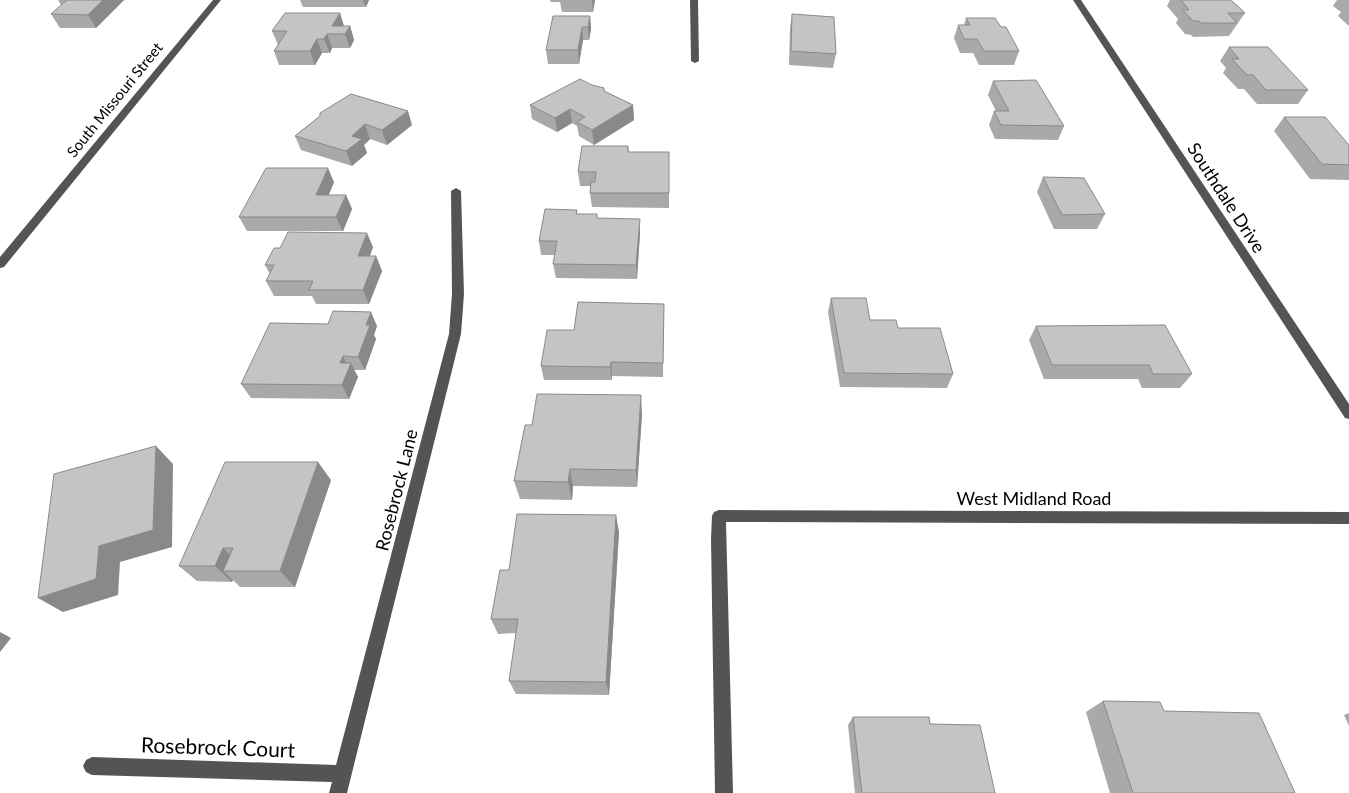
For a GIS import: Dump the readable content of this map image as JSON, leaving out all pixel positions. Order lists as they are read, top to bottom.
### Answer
{
  "streets": {
    "street": [
      "South Missouri Street",
      "Southdale Drive",
      "Rosebrock Lane",
      "West Midland Road",
      "Rosebrock Court"
    ]
  },
  "crossings": [
    ["Rosebrock Lane", "Rosebrock Court"]
  ]
}
